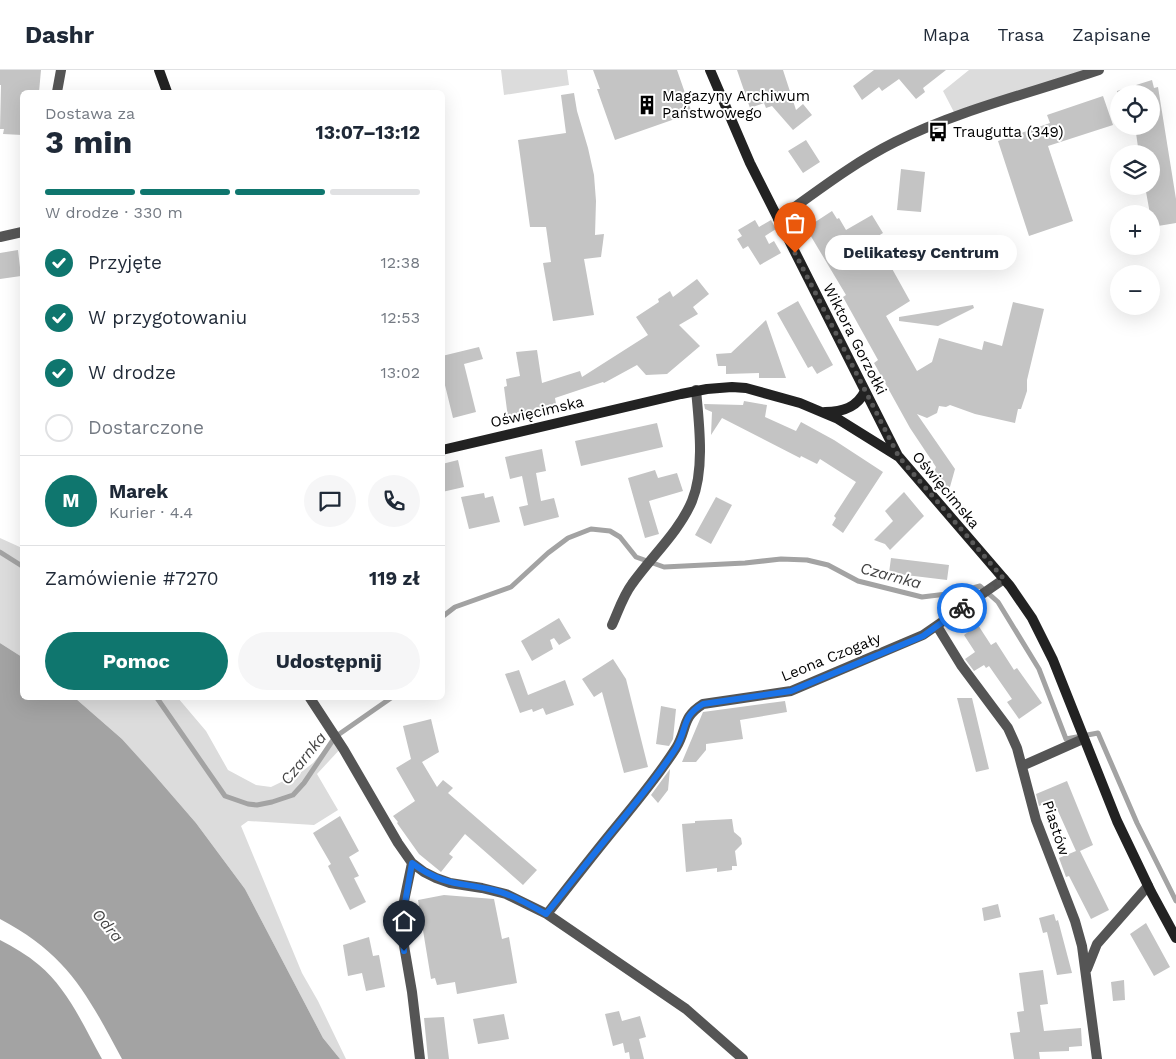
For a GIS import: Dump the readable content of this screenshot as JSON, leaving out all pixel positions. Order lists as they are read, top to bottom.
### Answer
{
  "streets": {
    "main road": ["Wiktora Gorzołki", "Oświęcimska"],
    "street": ["Leona Czogały", "Piastów"]
  },
  "crossings": [
    ["Wiktora Gorzołki", "Oświęcimska"],
    ["Oświęcimska", "Leona Czogały"],
    ["Leona Czogały", "Piastów"]
  ],
  "water": ["Czarnka", "Odra"],
  "places": {
    "building": ["Magazyny Archiwum Państwowego"],
    "bus stop": ["Traugutta (349)"],
    "other": ["Delikatesy Centrum"]
  },
  "page": {
    "header": "Dashr",
    "nav": ["Mapa", "Trasa", "Zapisane"],
    "map_buttons": ["+", "−"],
    "heading": ["3 min", "Dostawa za", "13:07–13:12"],
    "panel": [
      "Marek",
      "Kurier · 4.4",
      "Zamówienie #7270",
      "119 zł"
    ],
    "bar": "W drodze · 330 m",
    "bubble": "Delikatesy Centrum",
    "list": [
      ["Przyjęte", "12:38"],
      ["W przygotowaniu", "12:53"],
      ["W drodze", "13:02"],
      "Dostarczone"
    ],
    "round": "M",
    "buttons": ["Pomoc", "Udostępnij"]
  }
}
